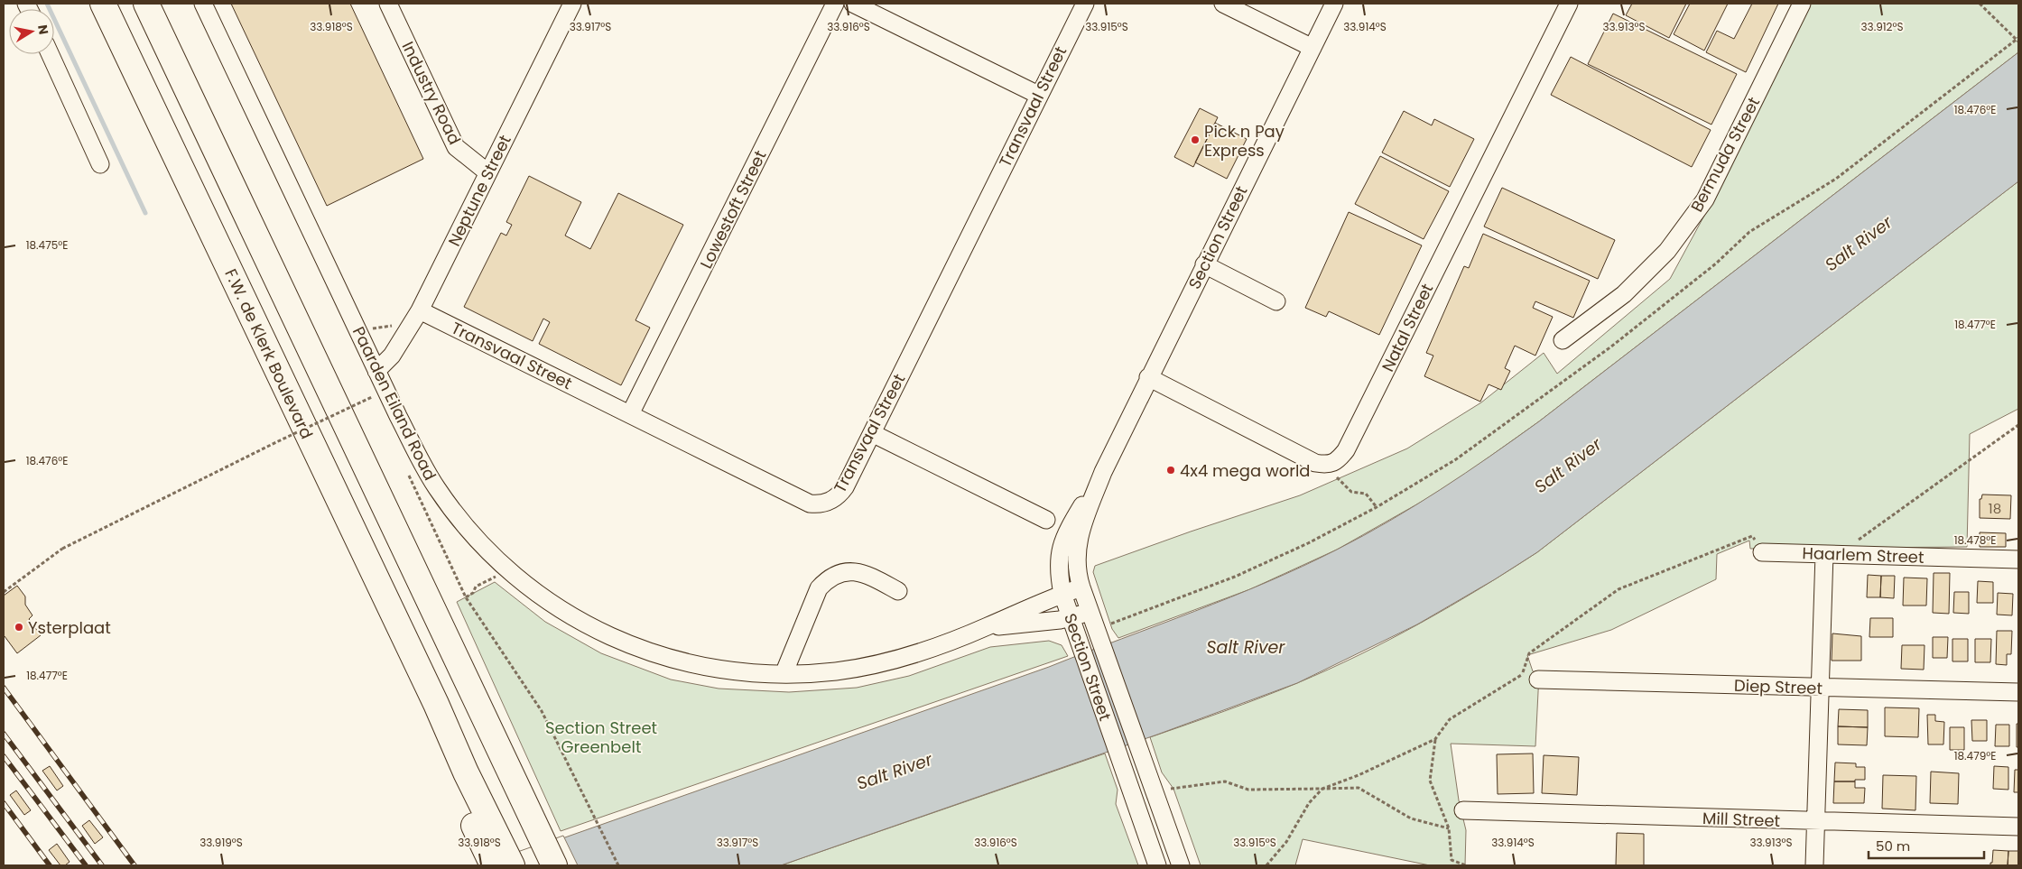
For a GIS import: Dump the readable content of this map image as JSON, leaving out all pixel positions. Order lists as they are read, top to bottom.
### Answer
{
  "streets": {
    "highway": ["F.W. de Klerk Boulevard"],
    "street": [
      "Industry Road",
      "Transvaal Street",
      "Bermuda Street",
      "Neptune Street",
      "Lowestoft Street",
      "Section Street",
      "Natal Street",
      "Paarden Eiland Road",
      "Haarlem Street",
      "Diep Street",
      "Mill Street"
    ]
  },
  "crossings": [
    ["Industry Road", "Neptune Street"],
    ["Transvaal Street", "Neptune Street"],
    ["Transvaal Street", "Lowestoft Street"],
    ["Neptune Street", "Paarden Eiland Road"],
    ["Section Street", "Natal Street"],
    ["Section Street", "Paarden Eiland Road"]
  ],
  "water": ["Salt River"],
  "parks": ["Section Street Greenbelt"],
  "places": ["Pick n Pay Express", "4x4 mega world", "Ysterplaat"],
  "house_numbers": ["18"],
  "scale_bar": "50 m",
  "north": "right",
  "coordinates": [
    "33.918°S",
    "33.917°S",
    "33.916°S",
    "33.915°S",
    "33.914°S",
    "33.913°S",
    "33.912°S",
    "18.476°E",
    "18.475°E",
    "18.477°E",
    "18.478°E",
    "18.479°E",
    "33.919°S"
  ]
}
